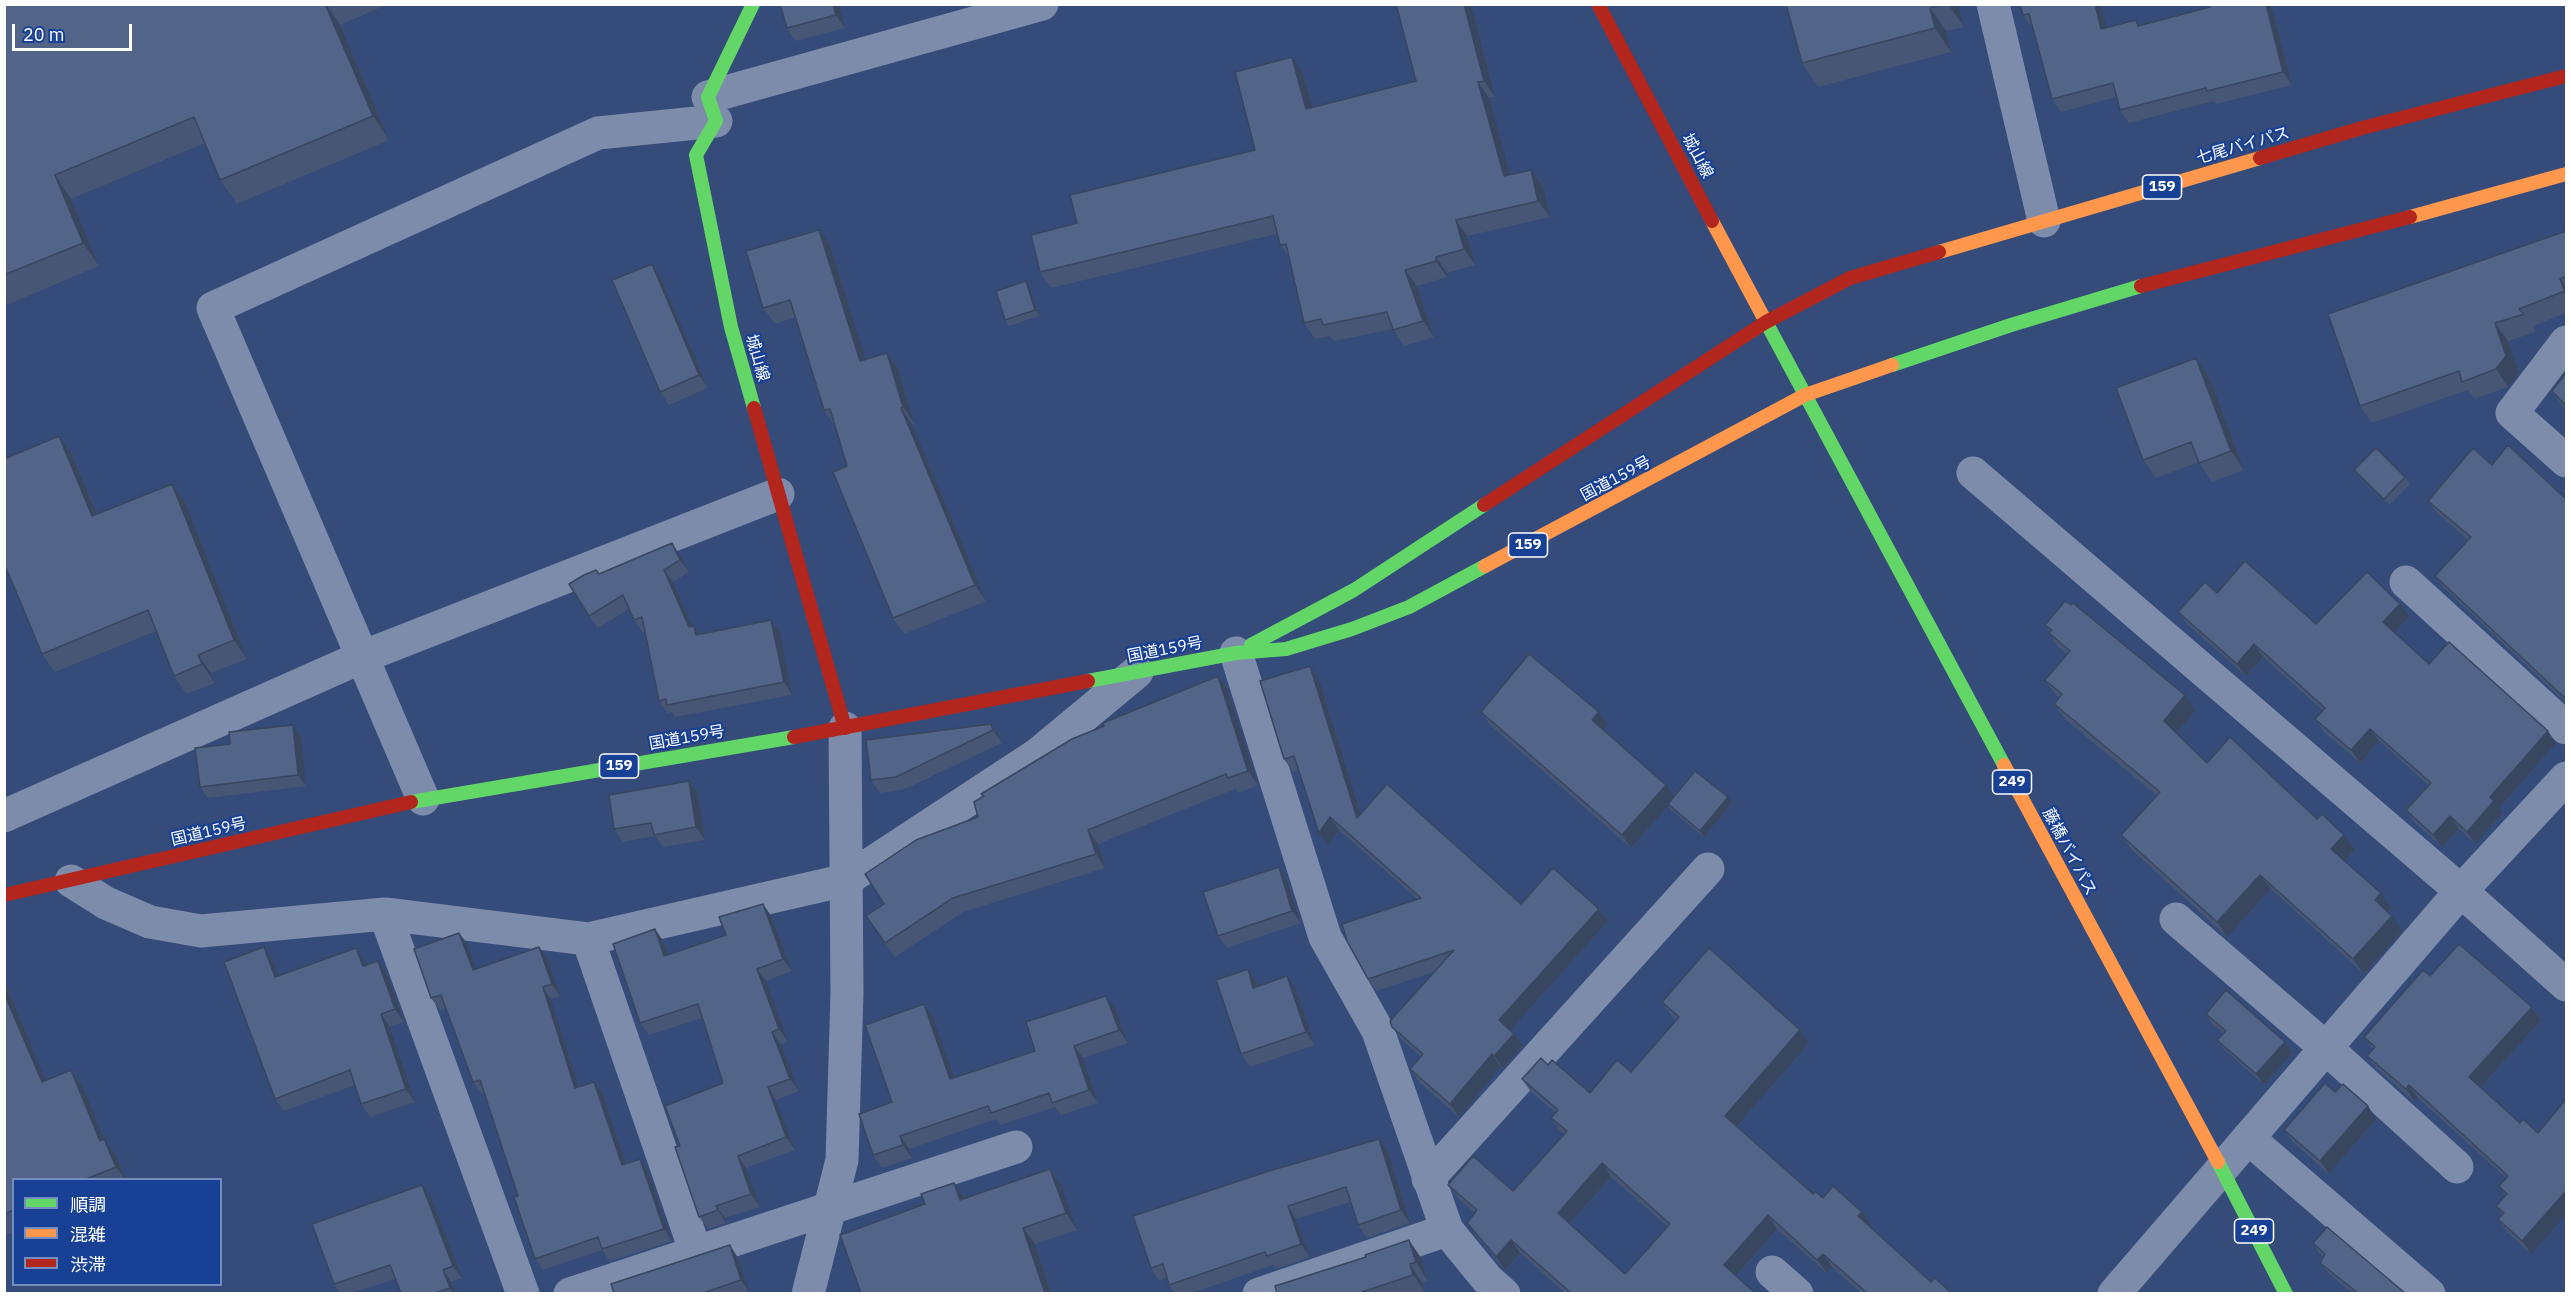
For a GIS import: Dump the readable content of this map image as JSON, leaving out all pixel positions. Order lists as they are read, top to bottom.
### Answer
{
  "streets": {
    "main road": [
      "七尾バイパス",
      "城山線",
      "159",
      "国道159号",
      "249",
      "藤橋バイパス"
    ]
  },
  "crossings": [
    ["七尾バイパス", "城山線"],
    ["七尾バイパス", "国道159号"],
    ["七尾バイパス", "249"],
    ["城山線", "国道159号"],
    ["城山線", "249"],
    ["159", "国道159号"],
    ["159", "249"],
    ["159", "藤橋バイパス"],
    ["国道159号", "249"],
    ["国道159号", "藤橋バイパス"],
    ["249", "藤橋バイパス"]
  ],
  "legend": ["順調", "混雑", "渋滞"],
  "scale_bar": "20 m"
}
